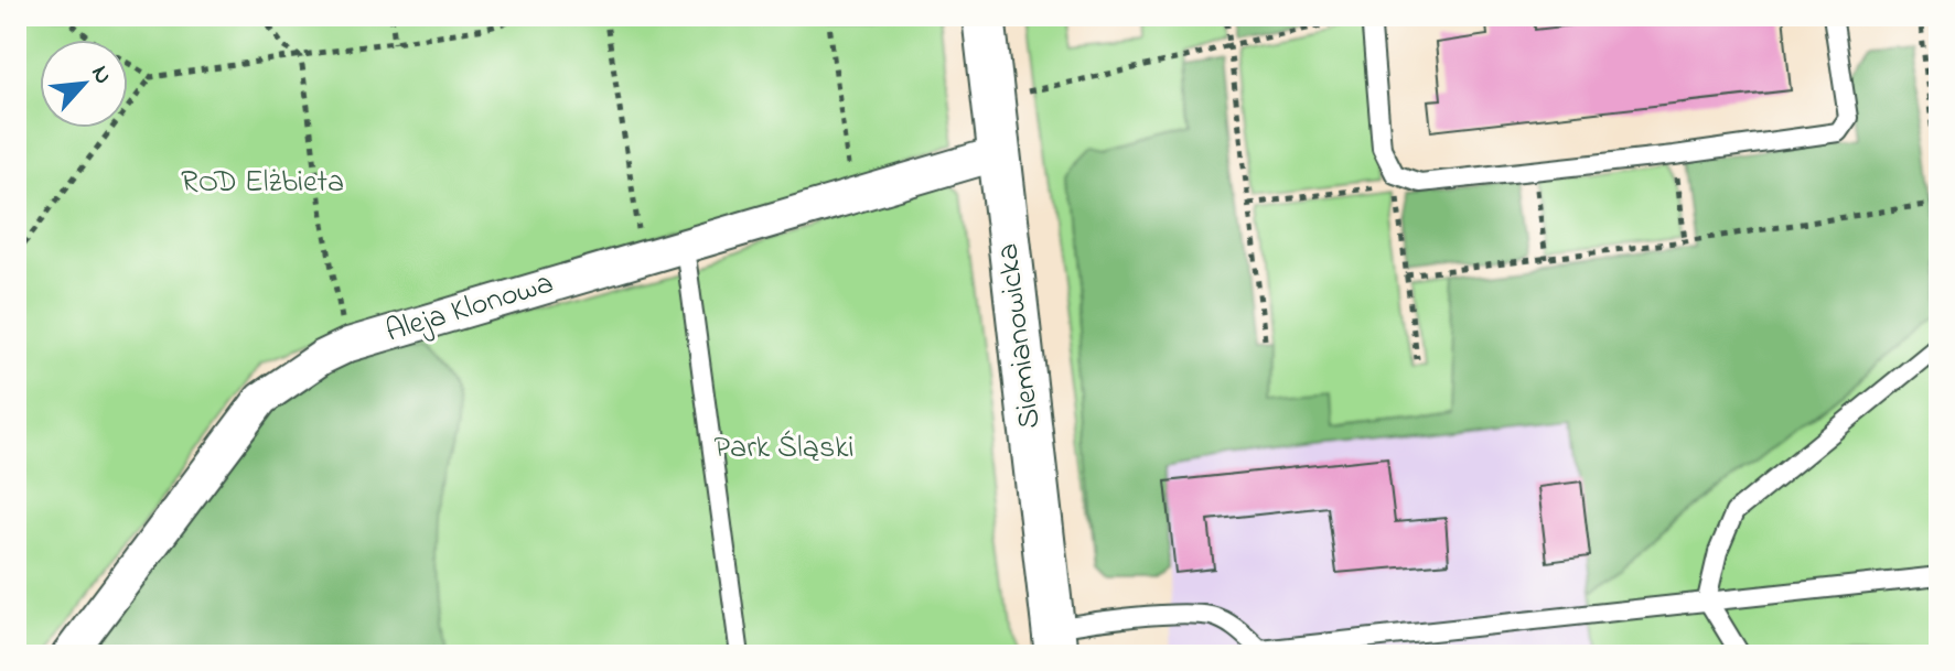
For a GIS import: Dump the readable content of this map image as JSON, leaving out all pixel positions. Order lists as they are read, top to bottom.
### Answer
{
  "streets": {
    "street": ["Aleja Klonowa", "Siemianowicka"]
  },
  "crossings": [
    ["Aleja Klonowa", "Siemianowicka"]
  ],
  "parks": ["ROD Elżbieta", "Park Śląski"],
  "north": "top right"
}
